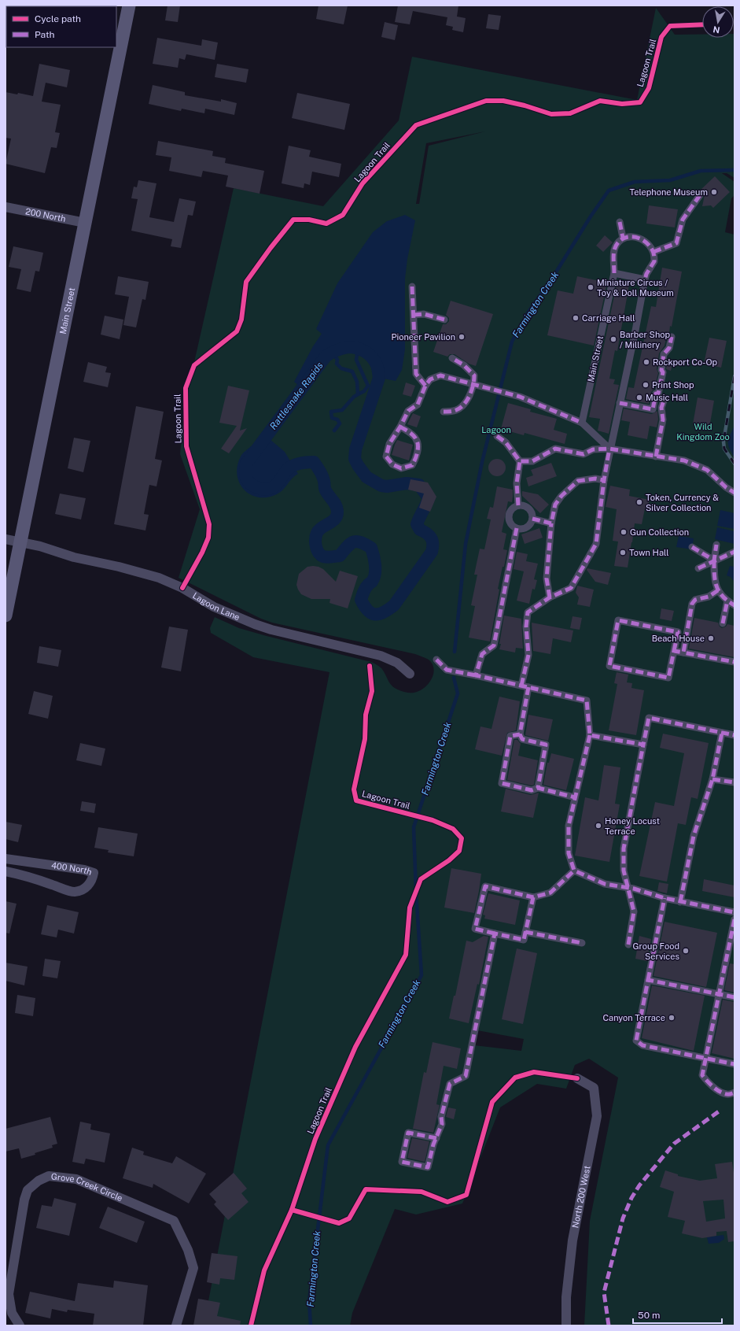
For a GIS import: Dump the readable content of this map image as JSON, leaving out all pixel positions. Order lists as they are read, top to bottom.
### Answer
{
  "streets": {
    "main road": ["Main Street"],
    "street": [
      "200 North",
      "Lagoon Lane",
      "400 North",
      "Grove Creek Circle",
      "North 200 West"
    ],
    "cycle path": ["Lagoon Trail"]
  },
  "crossings": [
    ["200 North", "Main Street"],
    ["Main Street", "Lagoon Lane"]
  ],
  "water": ["Farmington Creek", "Rattlesnake Rapids"],
  "parks": ["Wild Kingdom Zoo", "Lagoon"],
  "places": [
    "Telephone Museum",
    "Miniature Circus / Toy & Doll Museum",
    "Carriage Hall",
    "Pioneer Pavilion",
    "Barber Shop / Millinery",
    "Rockport Co-Op",
    "Print Shop",
    "Music Hall",
    "Token, Currency & Silver Collection",
    "Gun Collection",
    "Town Hall",
    "Beach House",
    "Honey Locust Terrace",
    "Group Food Services",
    "Canyon Terrace"
  ],
  "legend": ["Cycle path", "Path"],
  "scale_bar": "50 m",
  "north": "bottom"
}
